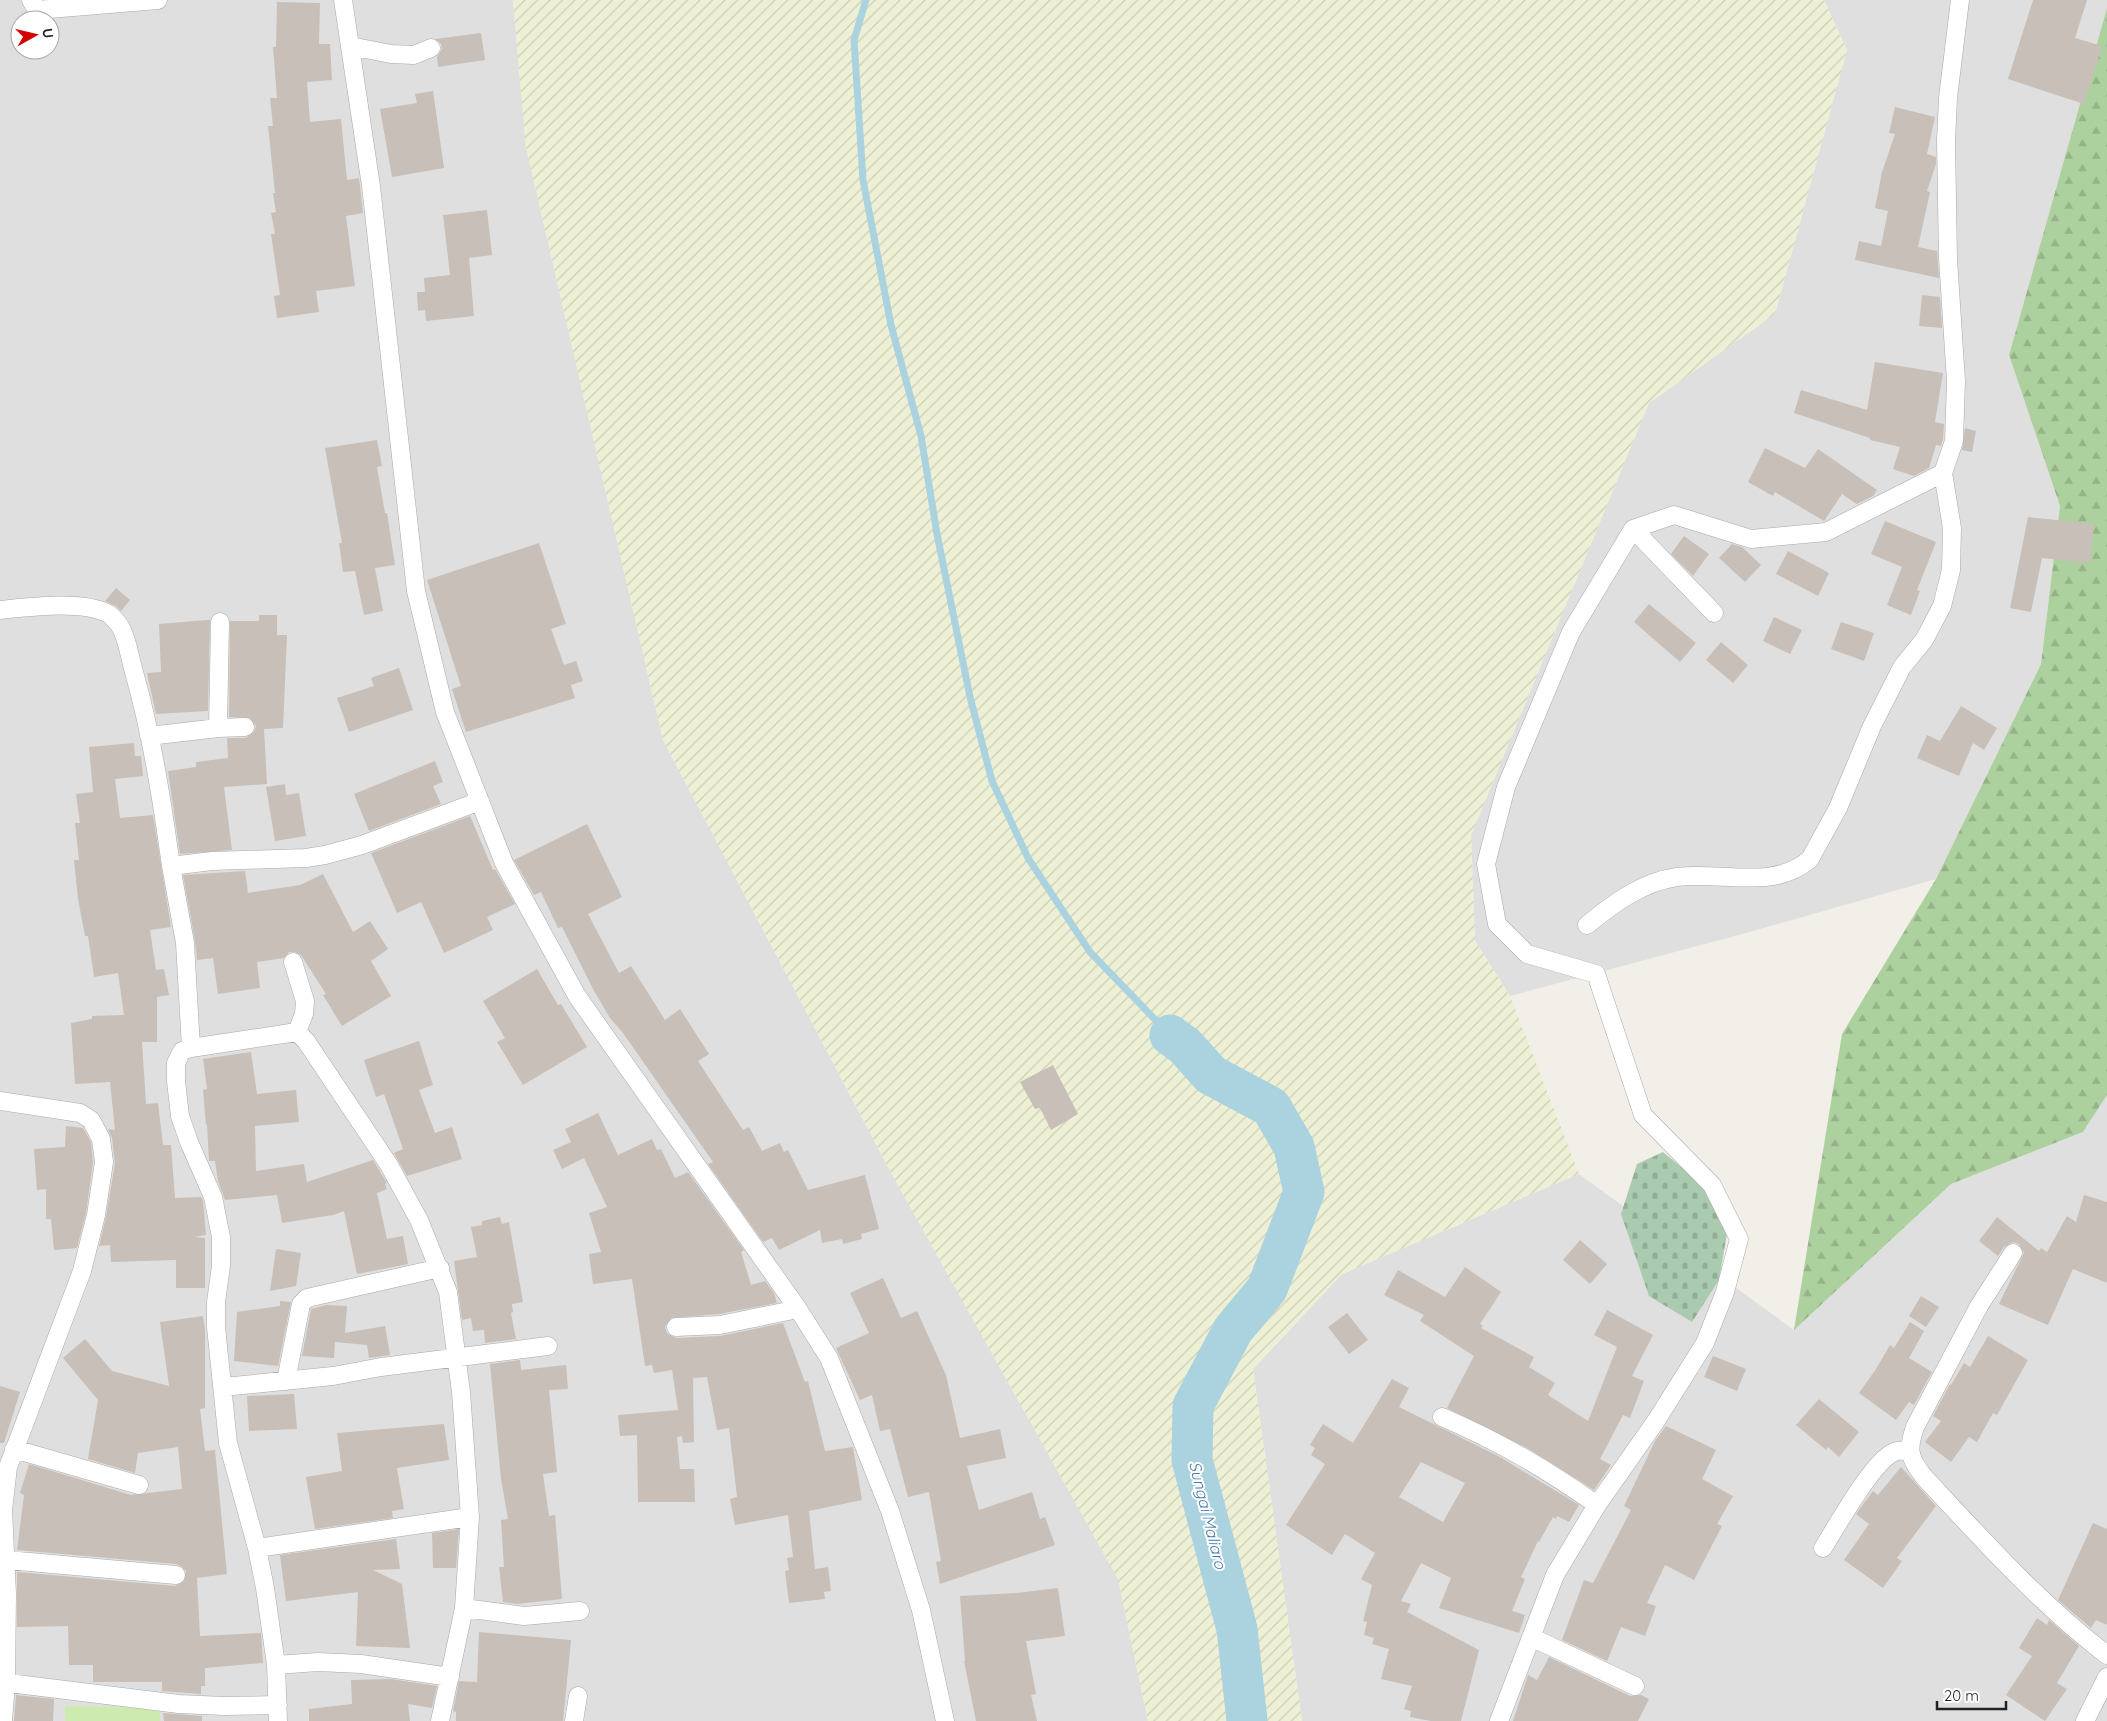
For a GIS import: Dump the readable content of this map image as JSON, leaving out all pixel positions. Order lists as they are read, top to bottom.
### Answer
{
  "water": ["Sungai Maliaro"],
  "scale_bar": "20 m",
  "north": "right"
}
